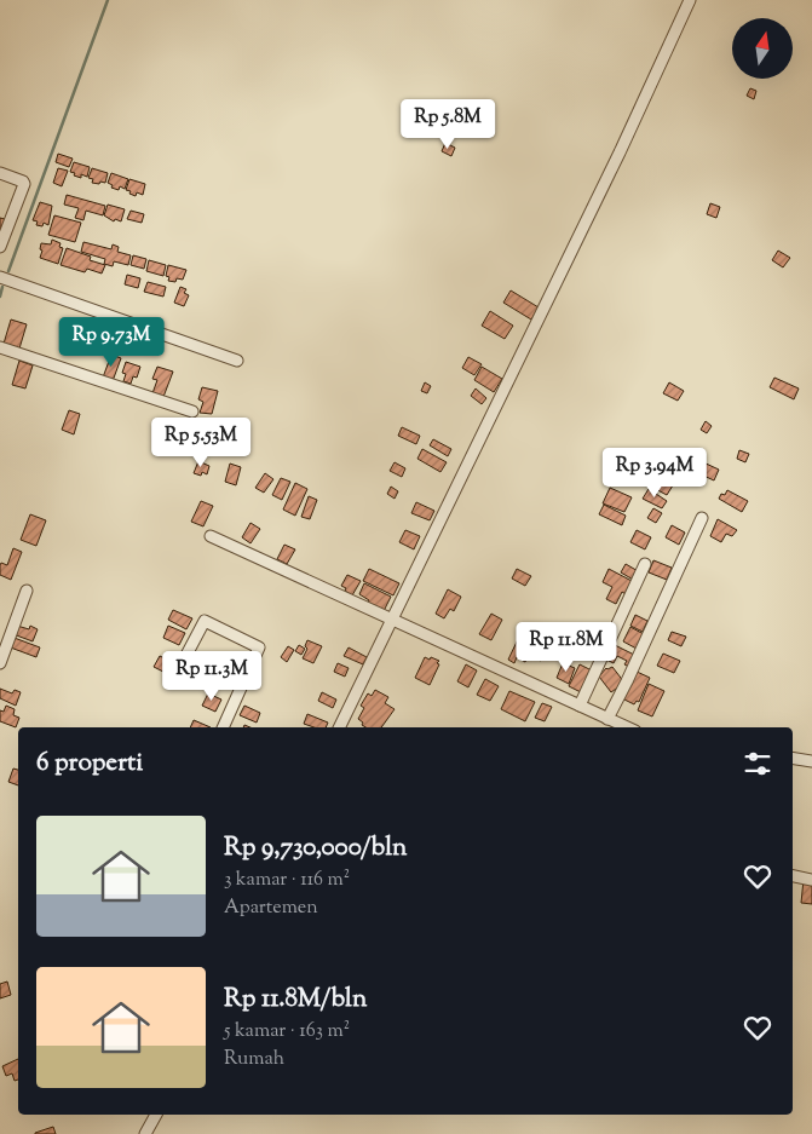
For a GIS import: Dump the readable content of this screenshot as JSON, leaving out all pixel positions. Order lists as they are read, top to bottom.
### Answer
{
  "north": "top",
  "page": {
    "price": [
      "Rp 5.8M",
      "Rp 9.73M",
      "Rp 5.53M",
      "Rp 3.94M",
      "Rp 11.8M",
      "Rp 11.3M"
    ],
    "heading": "6 properti",
    "list": [
      {
        "name": "Rp 9,730,000/bln",
        "note": "3 kamar · 116 m² · Apartemen"
      },
      {
        "name": "Rp 11.8M/bln",
        "note": "5 kamar · 163 m² · Rumah"
      }
    ]
  }
}
